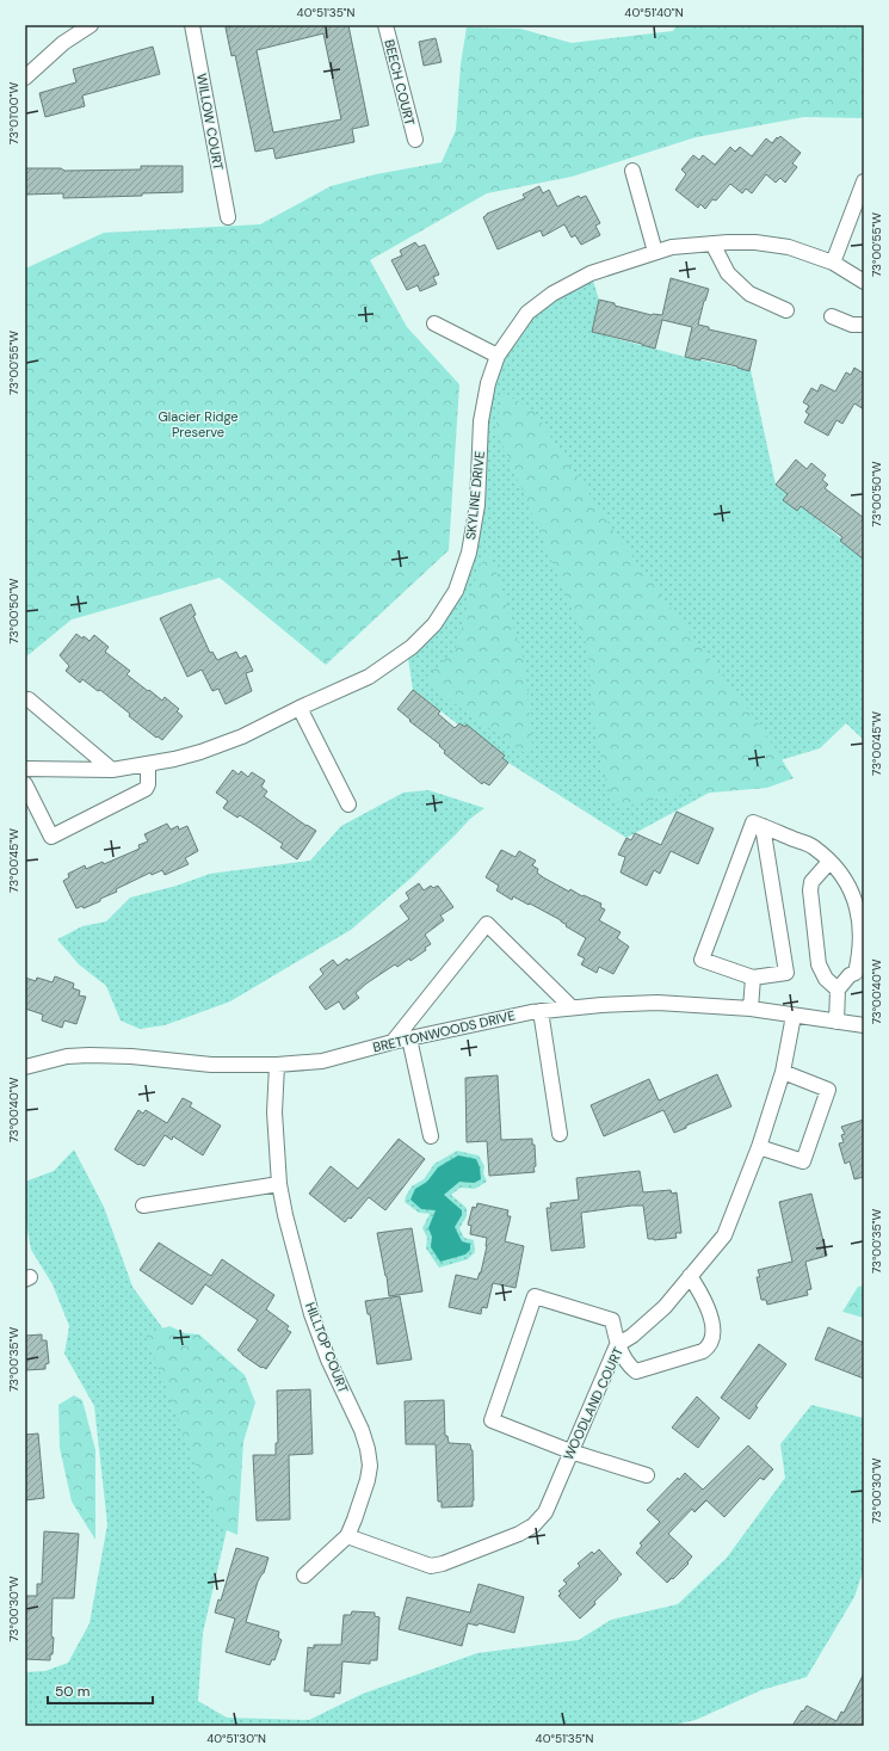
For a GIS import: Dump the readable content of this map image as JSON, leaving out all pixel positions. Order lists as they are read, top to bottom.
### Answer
{
  "streets": {
    "street": [
      "BEECH COURT",
      "WILLOW COURT",
      "SKYLINE DRIVE",
      "BRETTONWOODS DRIVE",
      "HILLTOP COURT",
      "WOODLAND COURT"
    ]
  },
  "crossings": [
    ["BRETTONWOODS DRIVE", "HILLTOP COURT"],
    ["BRETTONWOODS DRIVE", "WOODLAND COURT"],
    ["HILLTOP COURT", "WOODLAND COURT"]
  ],
  "parks": ["Glacier Ridge Preserve"],
  "scale_bar": "50 m",
  "coordinates": [
    "40°51'35\"N",
    "40°51'40\"N",
    "73°01'00\"W",
    "73°00'55\"W",
    "73°00'50\"W",
    "73°00'45\"W",
    "73°00'40\"W",
    "73°00'35\"W",
    "73°00'30\"W",
    "40°51'30\"N"
  ]
}
